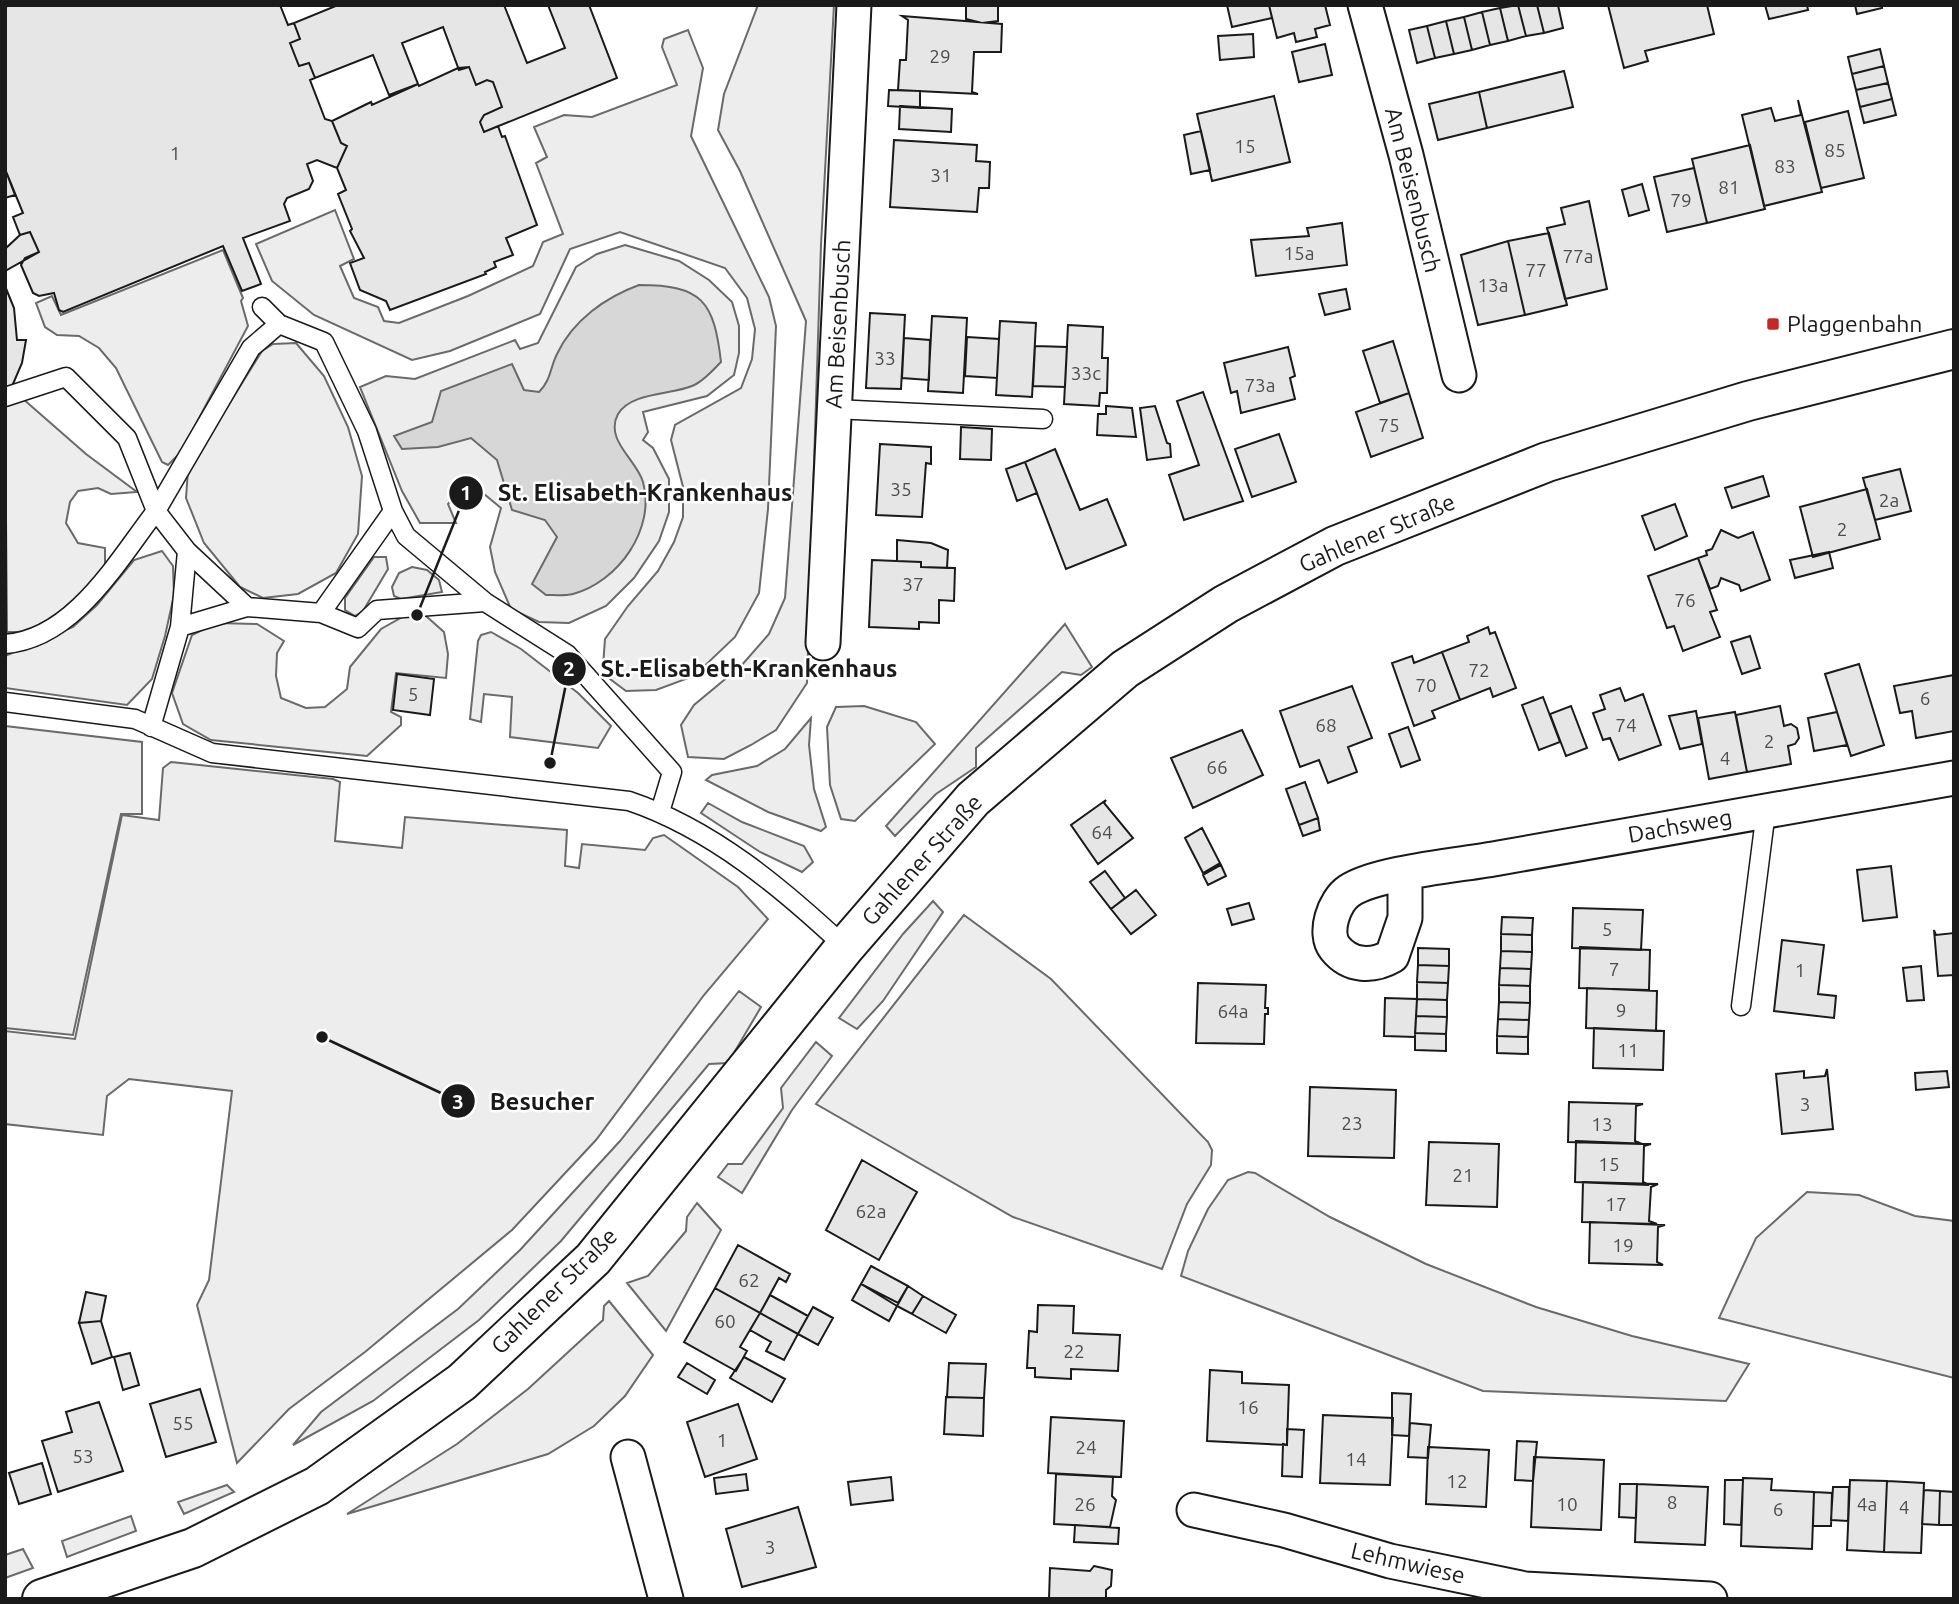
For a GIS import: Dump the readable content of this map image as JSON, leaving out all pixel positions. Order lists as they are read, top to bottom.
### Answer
{
  "streets": {
    "main road": ["Gahlener Straße"],
    "street": ["Am Beisenbusch", "Dachsweg", "Lehmwiese"]
  },
  "places": {
    "transit": ["Plaggenbahn"],
    "other": ["St. Elisabeth-Krankenhaus", "St.-Elisabeth-Krankenhaus", "Besucher"]
  },
  "house_numbers": [
    "29",
    "15",
    "85",
    "1",
    "83",
    "31",
    "81",
    "79",
    "15a",
    "77a",
    "77",
    "13a",
    "33",
    "33c",
    "73a",
    "75",
    "35",
    "2a",
    "2",
    "37",
    "76",
    "72",
    "70",
    "5",
    "6",
    "68",
    "74",
    "2",
    "4",
    "66",
    "64",
    "5",
    "7",
    "1",
    "9",
    "64a",
    "11",
    "3",
    "23",
    "13",
    "15",
    "21",
    "17",
    "62a",
    "19",
    "62",
    "60",
    "22",
    "16",
    "55",
    "1",
    "24",
    "53",
    "14",
    "12",
    "8",
    "26",
    "10",
    "4a",
    "4",
    "6",
    "3"
  ]
}
